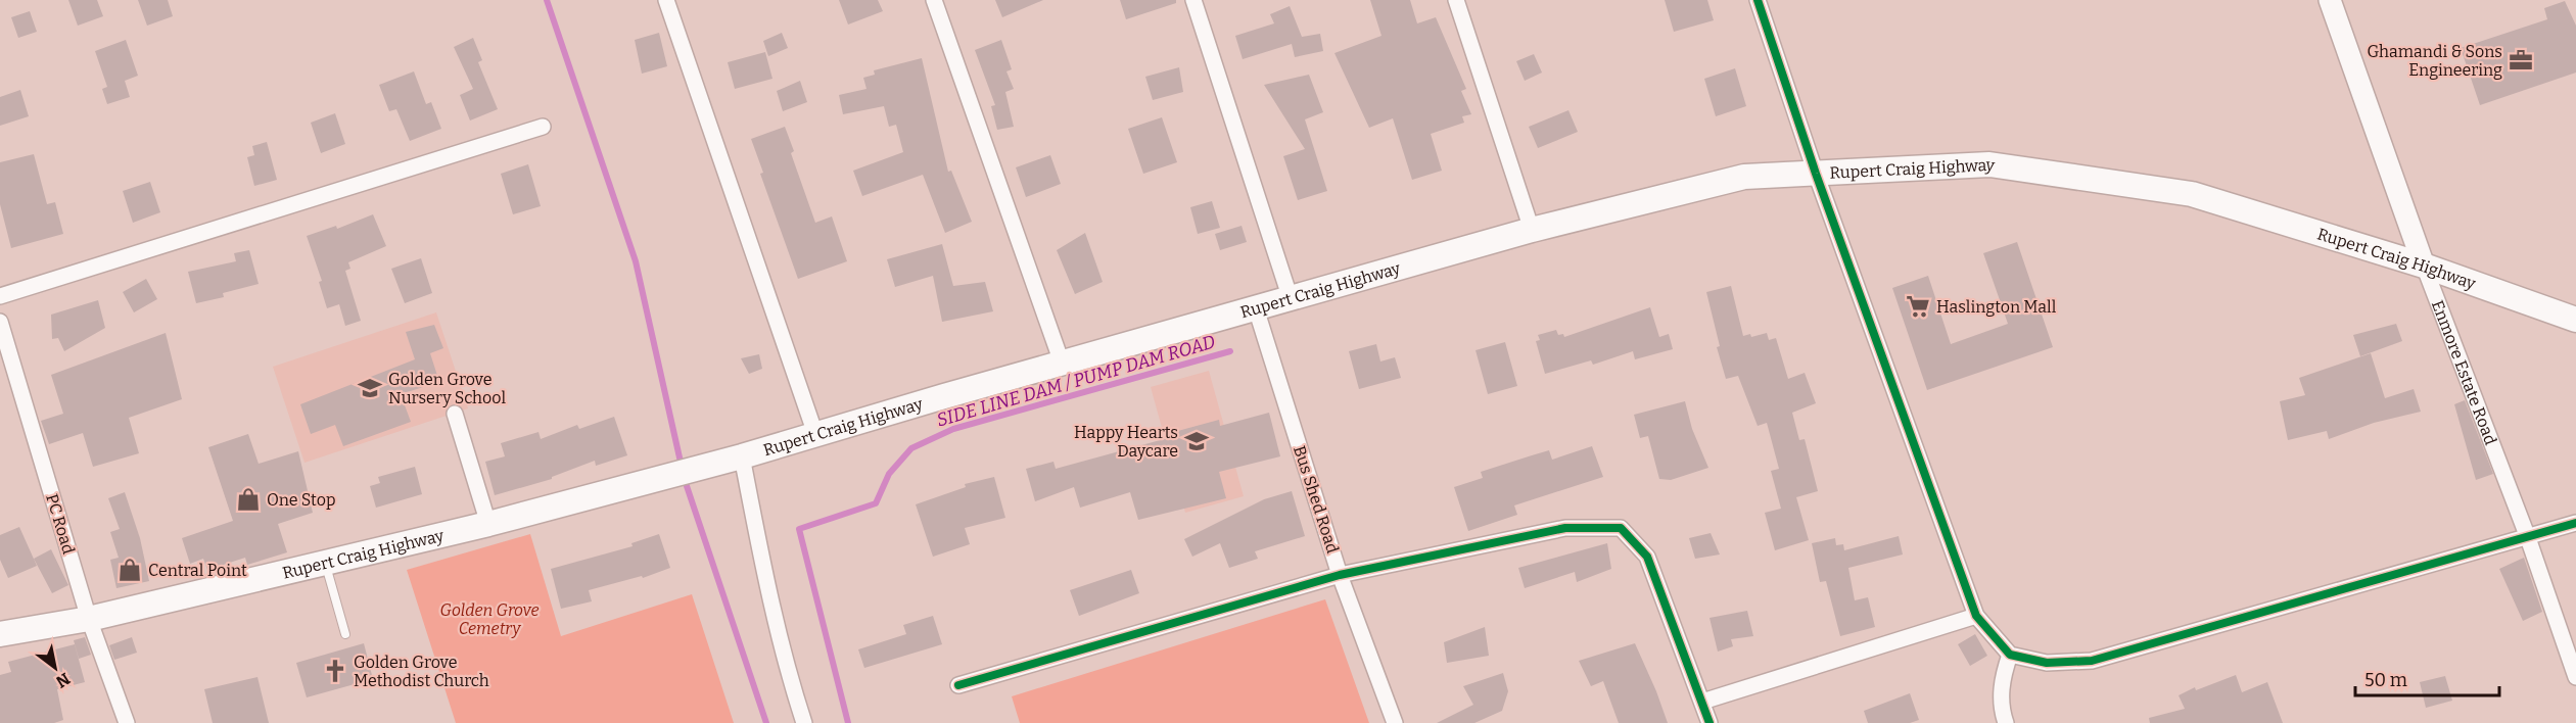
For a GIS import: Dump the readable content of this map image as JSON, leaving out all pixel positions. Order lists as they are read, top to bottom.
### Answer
{
  "streets": {
    "main road": ["Rupert Craig Highway", "Enmore Estate Road"],
    "street": ["Bus Shed Road", "PC Road"]
  },
  "crossings": [
    ["Rupert Craig Highway", "Enmore Estate Road"],
    ["Rupert Craig Highway", "Bus Shed Road"],
    ["Rupert Craig Highway", "PC Road"]
  ],
  "water": ["SIDE LINE DAM / PUMP DAM ROAD"],
  "parks": ["Golden Grove Cemetry"],
  "places": {
    "office": ["Ghamandi & Sons Engineering"],
    "supermarket": ["Haslington Mall"],
    "school or university": ["Golden Grove Nursery School", "Happy Hearts Daycare"],
    "shop": ["One Stop", "Central Point"],
    "church": ["Golden Grove Methodist Church"]
  },
  "scale_bar": "50 m",
  "north": "bottom right"
}
